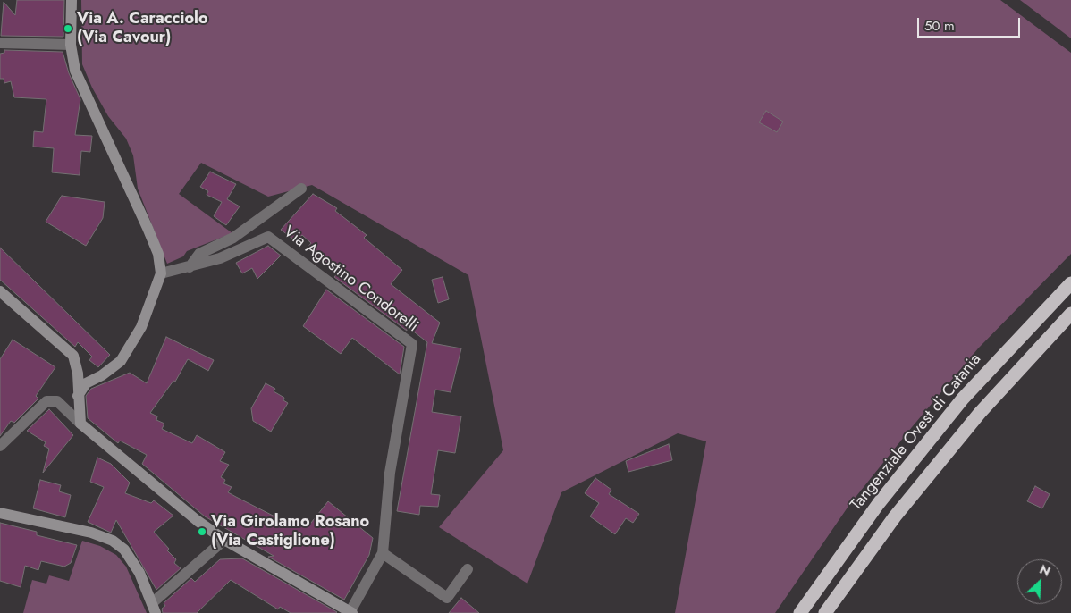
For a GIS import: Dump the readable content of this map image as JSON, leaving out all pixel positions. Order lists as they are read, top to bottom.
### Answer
{
  "streets": {
    "highway": ["Tangenziale Ovest di Catania"],
    "street": ["Via Agostino Condorelli"]
  },
  "places": ["Via A. Caracciolo (Via Cavour)", "Via Girolamo Rosano (Via Castiglione)"],
  "scale_bar": "50 m",
  "north": "top right"
}
